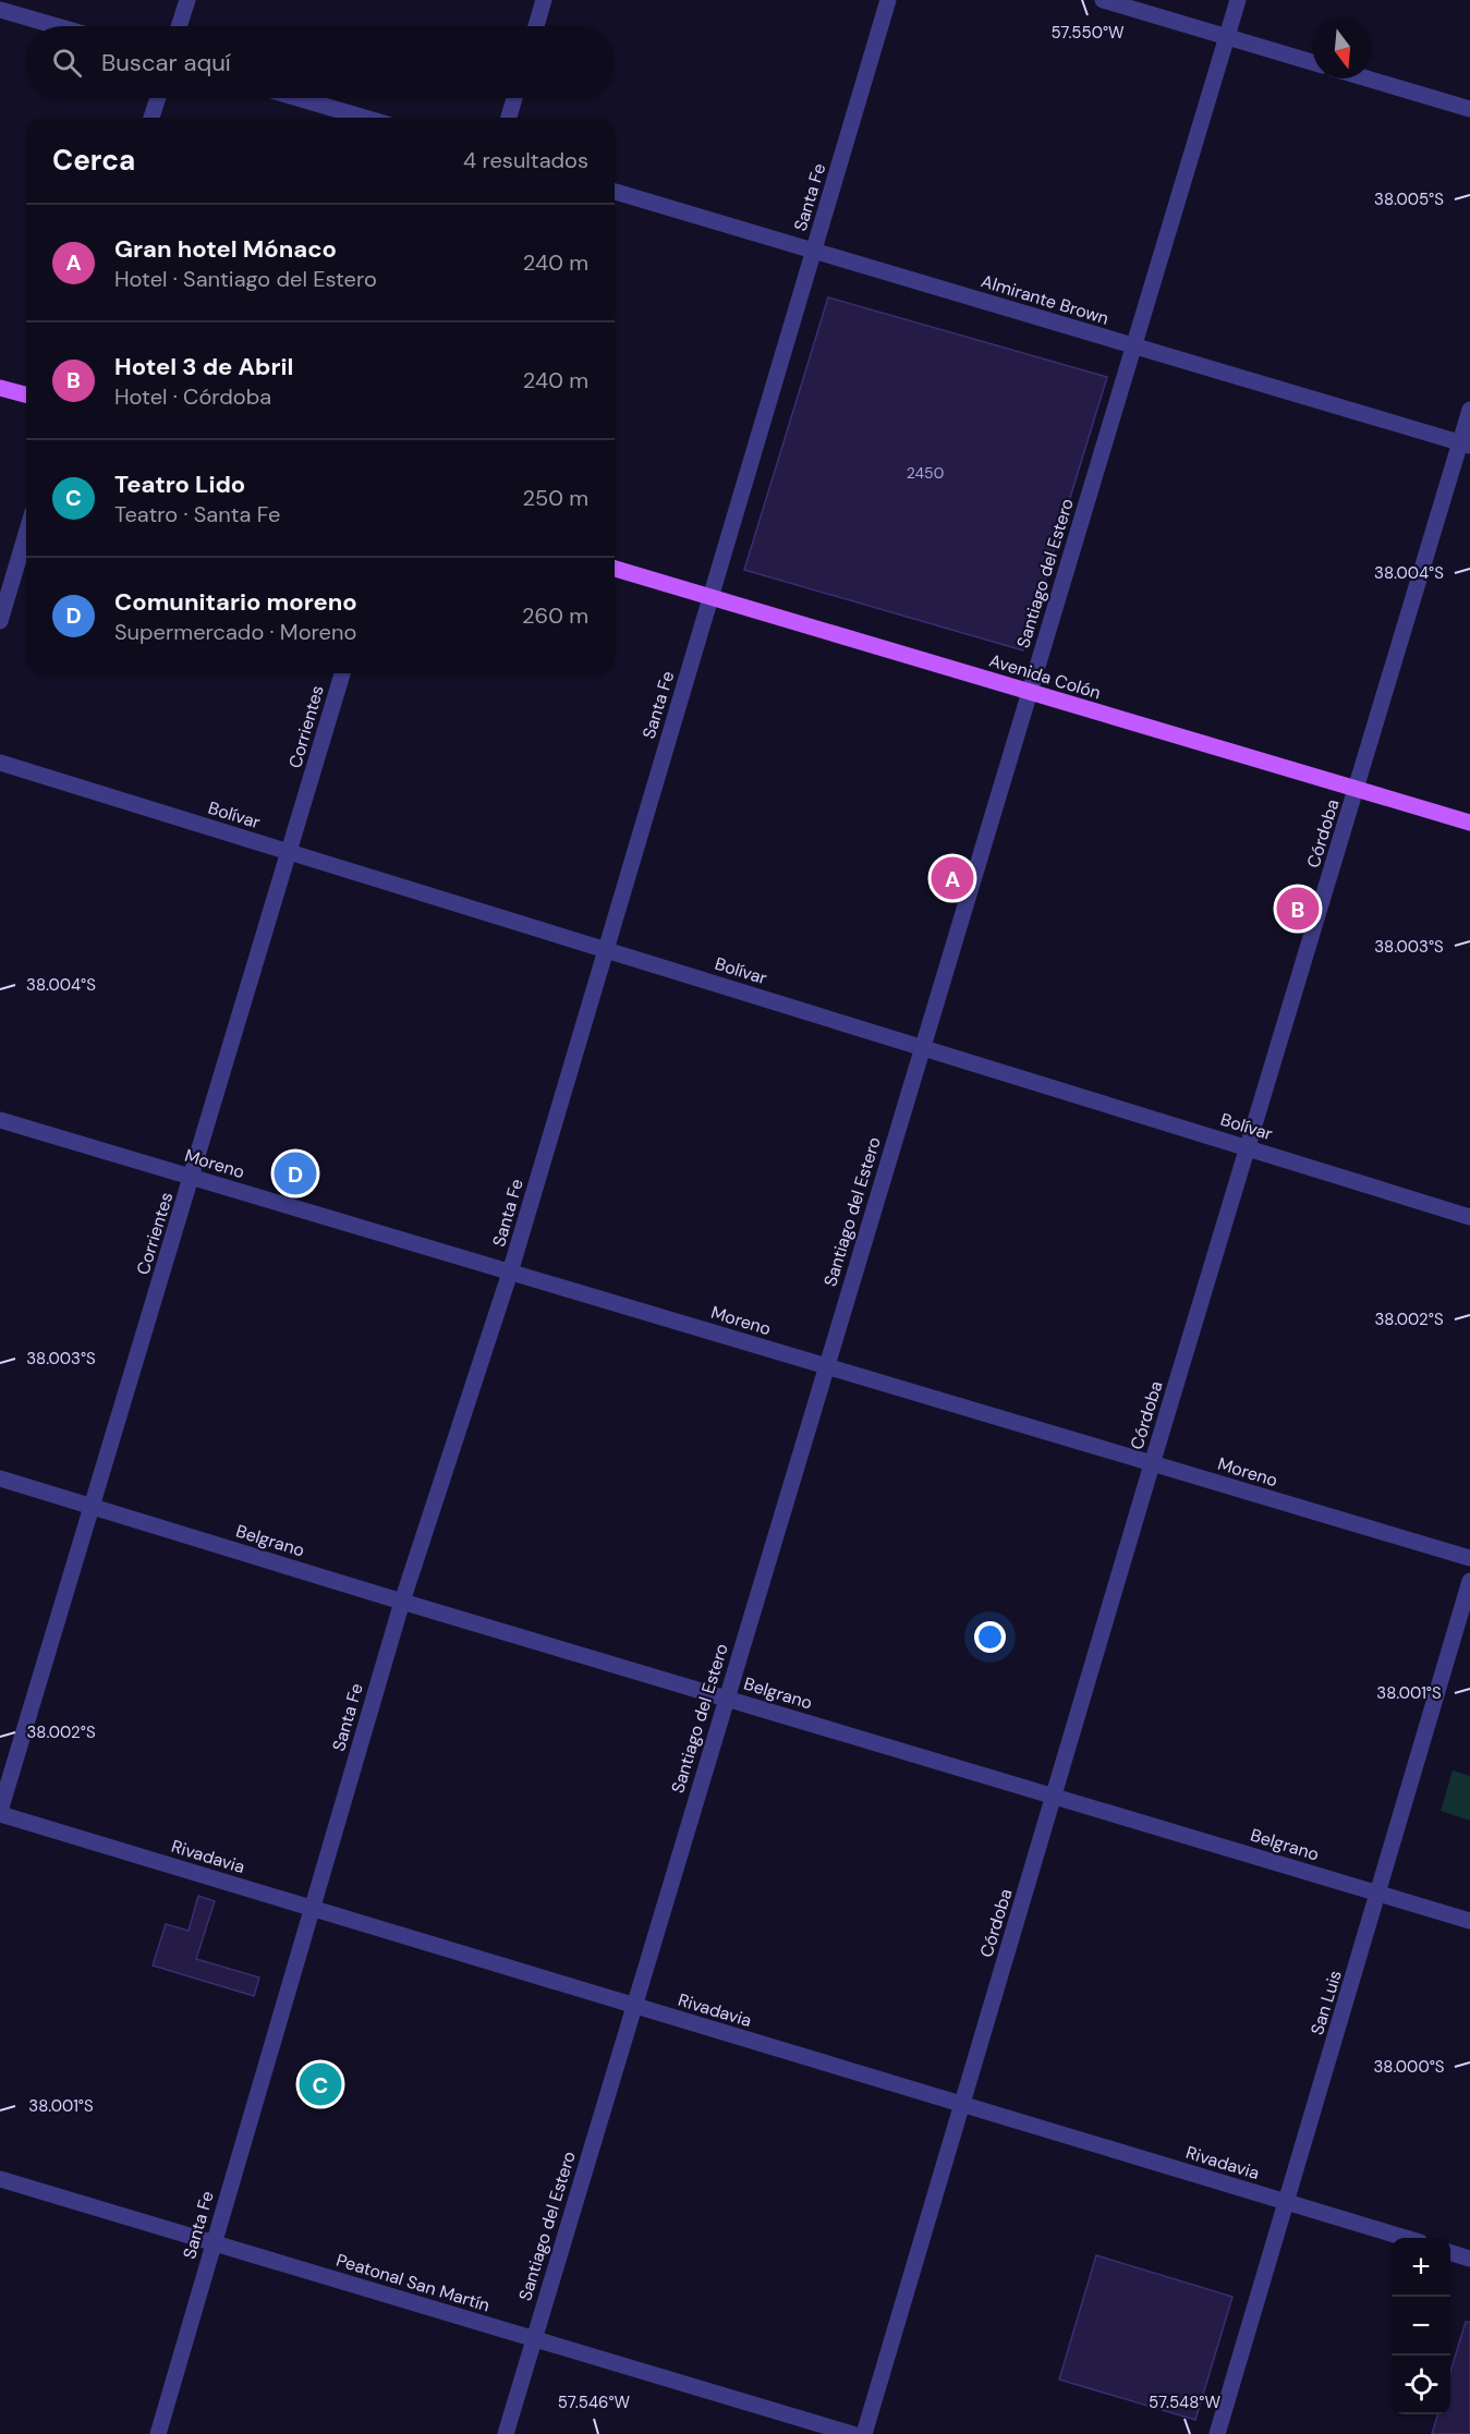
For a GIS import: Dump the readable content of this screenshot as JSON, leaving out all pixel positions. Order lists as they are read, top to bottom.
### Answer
{
  "streets": {
    "main road": ["Avenida Colón"],
    "street": [
      "Santa Fe",
      "Almirante Brown",
      "Santiago del Estero",
      "Corrientes",
      "Bolívar",
      "Córdoba",
      "Moreno",
      "Belgrano",
      "Rivadavia",
      "San Luis",
      "Peatonal San Martín"
    ]
  },
  "crossings": [
    ["Santa Fe", "Almirante Brown"],
    ["Santa Fe", "Avenida Colón"],
    ["Santa Fe", "Bolívar"],
    ["Santa Fe", "Moreno"],
    ["Santa Fe", "Belgrano"],
    ["Santa Fe", "Rivadavia"],
    ["Santa Fe", "Peatonal San Martín"],
    ["Almirante Brown", "Santiago del Estero"],
    ["Almirante Brown", "Córdoba"],
    ["Santiago del Estero", "Avenida Colón"],
    ["Santiago del Estero", "Bolívar"],
    ["Santiago del Estero", "Moreno"],
    ["Santiago del Estero", "Belgrano"],
    ["Santiago del Estero", "Rivadavia"],
    ["Santiago del Estero", "Peatonal San Martín"],
    ["Avenida Colón", "Córdoba"],
    ["Corrientes", "Bolívar"],
    ["Corrientes", "Moreno"],
    ["Corrientes", "Belgrano"],
    ["Corrientes", "Rivadavia"],
    ["Bolívar", "Córdoba"],
    ["Córdoba", "Moreno"],
    ["Córdoba", "Belgrano"],
    ["Córdoba", "Rivadavia"],
    ["Belgrano", "San Luis"],
    ["Rivadavia", "San Luis"]
  ],
  "house_numbers": ["2450"],
  "north": "bottom",
  "page": {
    "search": "Buscar aquí",
    "heading": ["Cerca", "4 resultados"],
    "list": [
      {
        "mark": "A",
        "name": "Gran hotel Mónaco",
        "note": "Hotel · Santiago del Estero",
        "value": "240 m"
      },
      {
        "mark": "B",
        "name": "Hotel 3 de Abril",
        "note": "Hotel · Córdoba",
        "value": "240 m"
      },
      {
        "mark": "C",
        "name": "Teatro Lido",
        "note": "Teatro · Santa Fe",
        "value": "250 m"
      },
      {
        "mark": "D",
        "name": "Comunitario moreno",
        "note": "Supermercado · Moreno",
        "value": "260 m"
      }
    ],
    "pins": [
      "A",
      "B",
      "D",
      "C"
    ],
    "map_buttons": ["+", "−"]
  },
  "coordinates": [
    "57.550°W",
    "38.005°S",
    "38.004°S",
    "38.003°S",
    "38.002°S",
    "38.001°S",
    "38.000°S",
    "57.546°W",
    "57.548°W"
  ]
}
